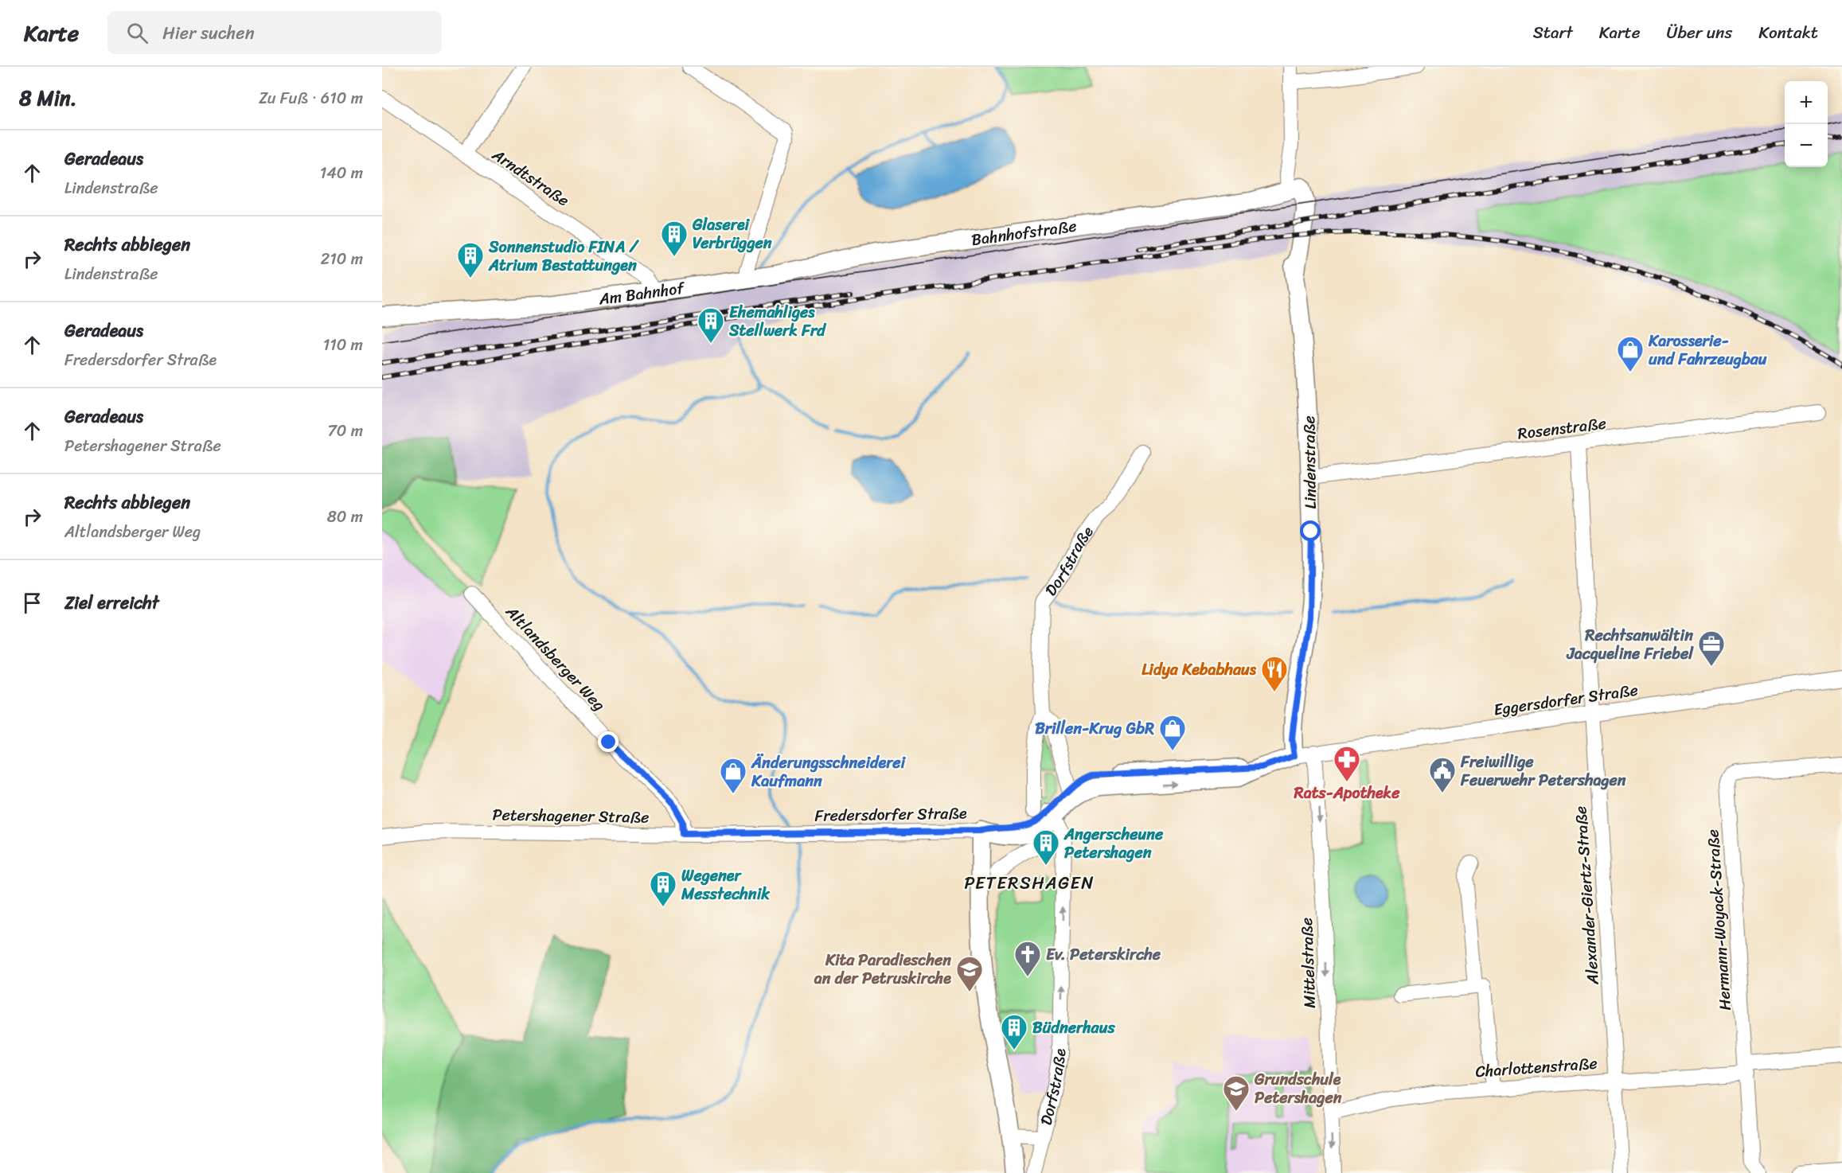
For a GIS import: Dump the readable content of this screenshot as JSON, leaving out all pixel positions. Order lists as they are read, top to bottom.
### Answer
{
  "streets": {
    "main road": ["Bahnhofstraße", "Am Bahnhof", "Lindenstraße"],
    "street": [
      "Arndtstraße",
      "Rosenstraße",
      "Dorfstraße",
      "Altlandsberger Weg",
      "Eggersdorfer Straße",
      "Fredersdorfer Straße",
      "Petershagener Straße",
      "Alexander-Giertz-Straße",
      "Hermann-Woyack-Straße",
      "Mittelstraße",
      "Charlottenstraße"
    ]
  },
  "crossings": [
    ["Arndtstraße", "Am Bahnhof"],
    ["Bahnhofstraße", "Am Bahnhof"],
    ["Bahnhofstraße", "Lindenstraße"],
    ["Rosenstraße", "Lindenstraße"],
    ["Rosenstraße", "Alexander-Giertz-Straße"],
    ["Lindenstraße", "Eggersdorfer Straße"],
    ["Altlandsberger Weg", "Petershagener Straße"],
    ["Eggersdorfer Straße", "Alexander-Giertz-Straße"],
    ["Eggersdorfer Straße", "Mittelstraße"],
    ["Fredersdorfer Straße", "Petershagener Straße"],
    ["Alexander-Giertz-Straße", "Charlottenstraße"],
    ["Hermann-Woyack-Straße", "Charlottenstraße"],
    ["Mittelstraße", "Charlottenstraße"]
  ],
  "one_way": ["Mittelstraße"],
  "districts": ["PETERSHAGEN"],
  "places": {
    "building": [
      "Glaserei Verbrüggen",
      "Sonnenstudio FINA / Atrium Bestattungen",
      "Ehemahliges Stellwerk Frd",
      "Angerscheune Petershagen",
      "Wegener Messtechnik",
      "Büdnerhaus"
    ],
    "shop": ["Karosserie- und Fahrzeugbau", "Brillen-Krug GbR", "Änderungsschneiderei Kaufmann"],
    "office": ["Rechtsanwältin Jacqueline Friebel"],
    "restaurant": ["Lidya Kebabhaus"],
    "pharmacy": ["Rats-Apotheke"],
    "public building": ["Freiwillige Feuerwehr Petershagen"],
    "church": ["Ev. Peterskirche"],
    "school or university": ["Kita Paradieschen an der Petruskirche", "Grundschule Petershagen"]
  },
  "page": {
    "header": "Karte",
    "search": "Hier suchen",
    "nav": [
      "Start",
      "Karte",
      "Über uns",
      "Kontakt"
    ],
    "heading": ["8 Min.", "Zu Fuß · 610 m"],
    "map_buttons": ["+", "−"],
    "list": [
      ["Geradeaus", "Lindenstraße", "140 m"],
      ["Rechts abbiegen", "Lindenstraße", "210 m"],
      ["Geradeaus", "Fredersdorfer Straße", "110 m"],
      ["Geradeaus", "Petershagener Straße", "70 m"],
      ["Rechts abbiegen", "Altlandsberger Weg", "80 m"],
      "Ziel erreicht"
    ]
  }
}
